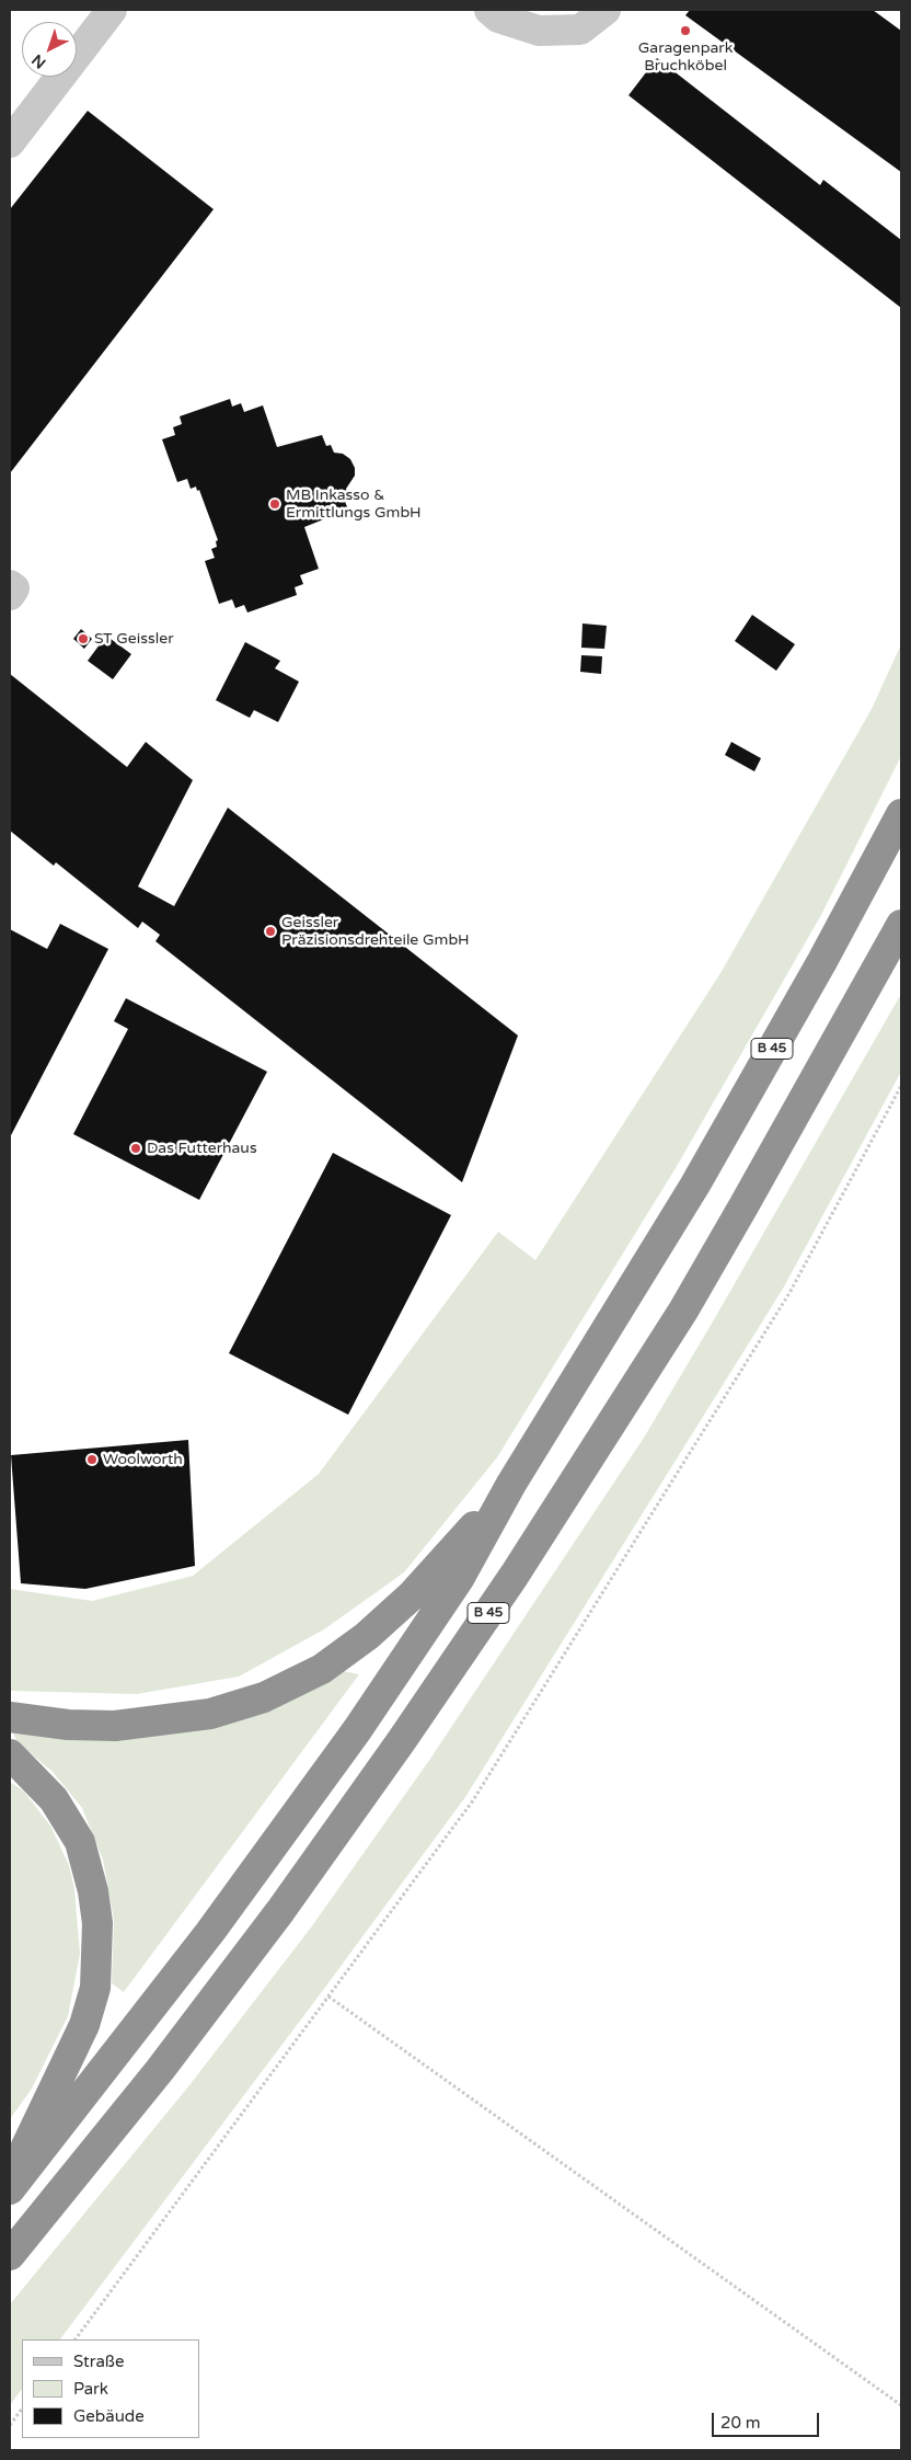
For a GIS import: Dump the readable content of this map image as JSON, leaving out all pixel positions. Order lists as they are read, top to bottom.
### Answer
{
  "streets": {
    "highway": ["B 45"]
  },
  "places": [
    "Garagenpark Bruchköbel",
    "MB Inkasso & Ermittlungs GmbH",
    "ST Geissler",
    "Geissler Präzisionsdrehteile GmbH",
    "Das Futterhaus",
    "Woolworth"
  ],
  "legend": ["Straße", "Park", "Gebäude"],
  "scale_bar": "20 m",
  "north": "bottom left"
}
